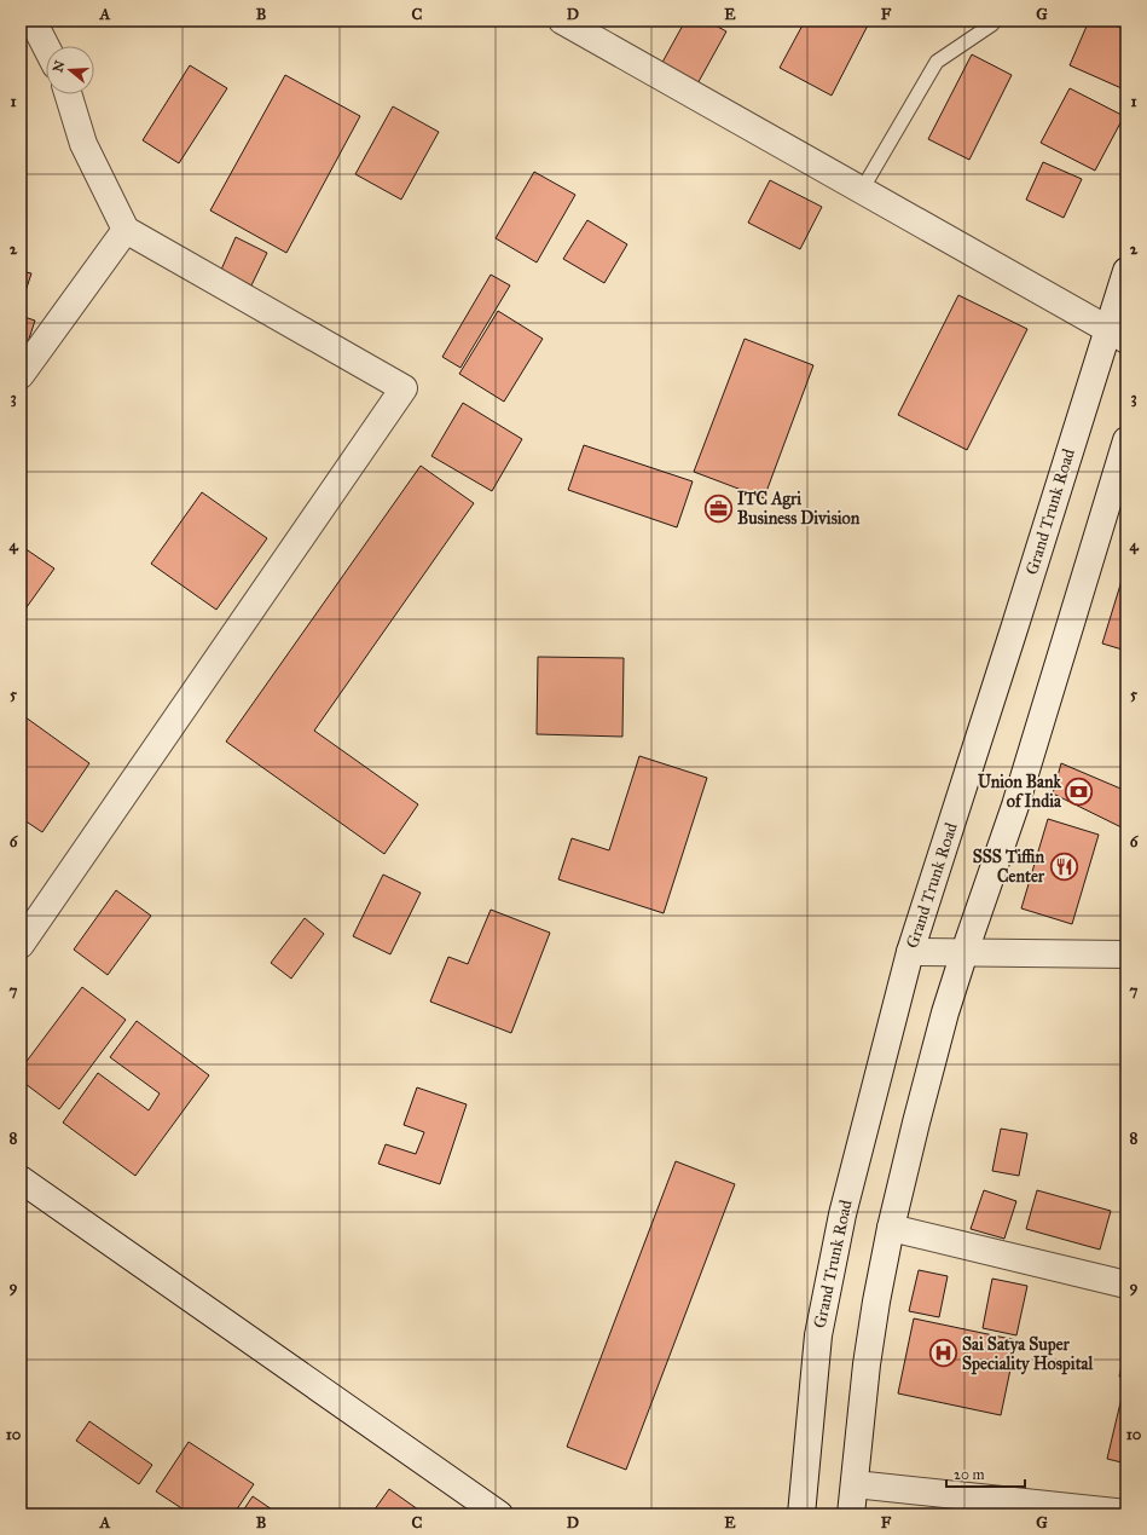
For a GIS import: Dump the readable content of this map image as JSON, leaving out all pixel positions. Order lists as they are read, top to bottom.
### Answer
{
  "streets": {
    "street": ["Grand Trunk Road"]
  },
  "places": {
    "office": ["ITC Agri Business Division"],
    "bank": ["Union Bank of India"],
    "restaurant": ["SSS Tiffin Center"],
    "hospital": ["Sai Satya Super Speciality Hospital"]
  },
  "scale_bar": "20 m",
  "north": "left",
  "grid": {
    "columns": [
      "A",
      "B",
      "C",
      "D",
      "E",
      "F",
      "G"
    ],
    "rows": [
      "1",
      "2",
      "3",
      "4",
      "5",
      "6",
      "7",
      "8",
      "9",
      "10"
    ]
  }
}
